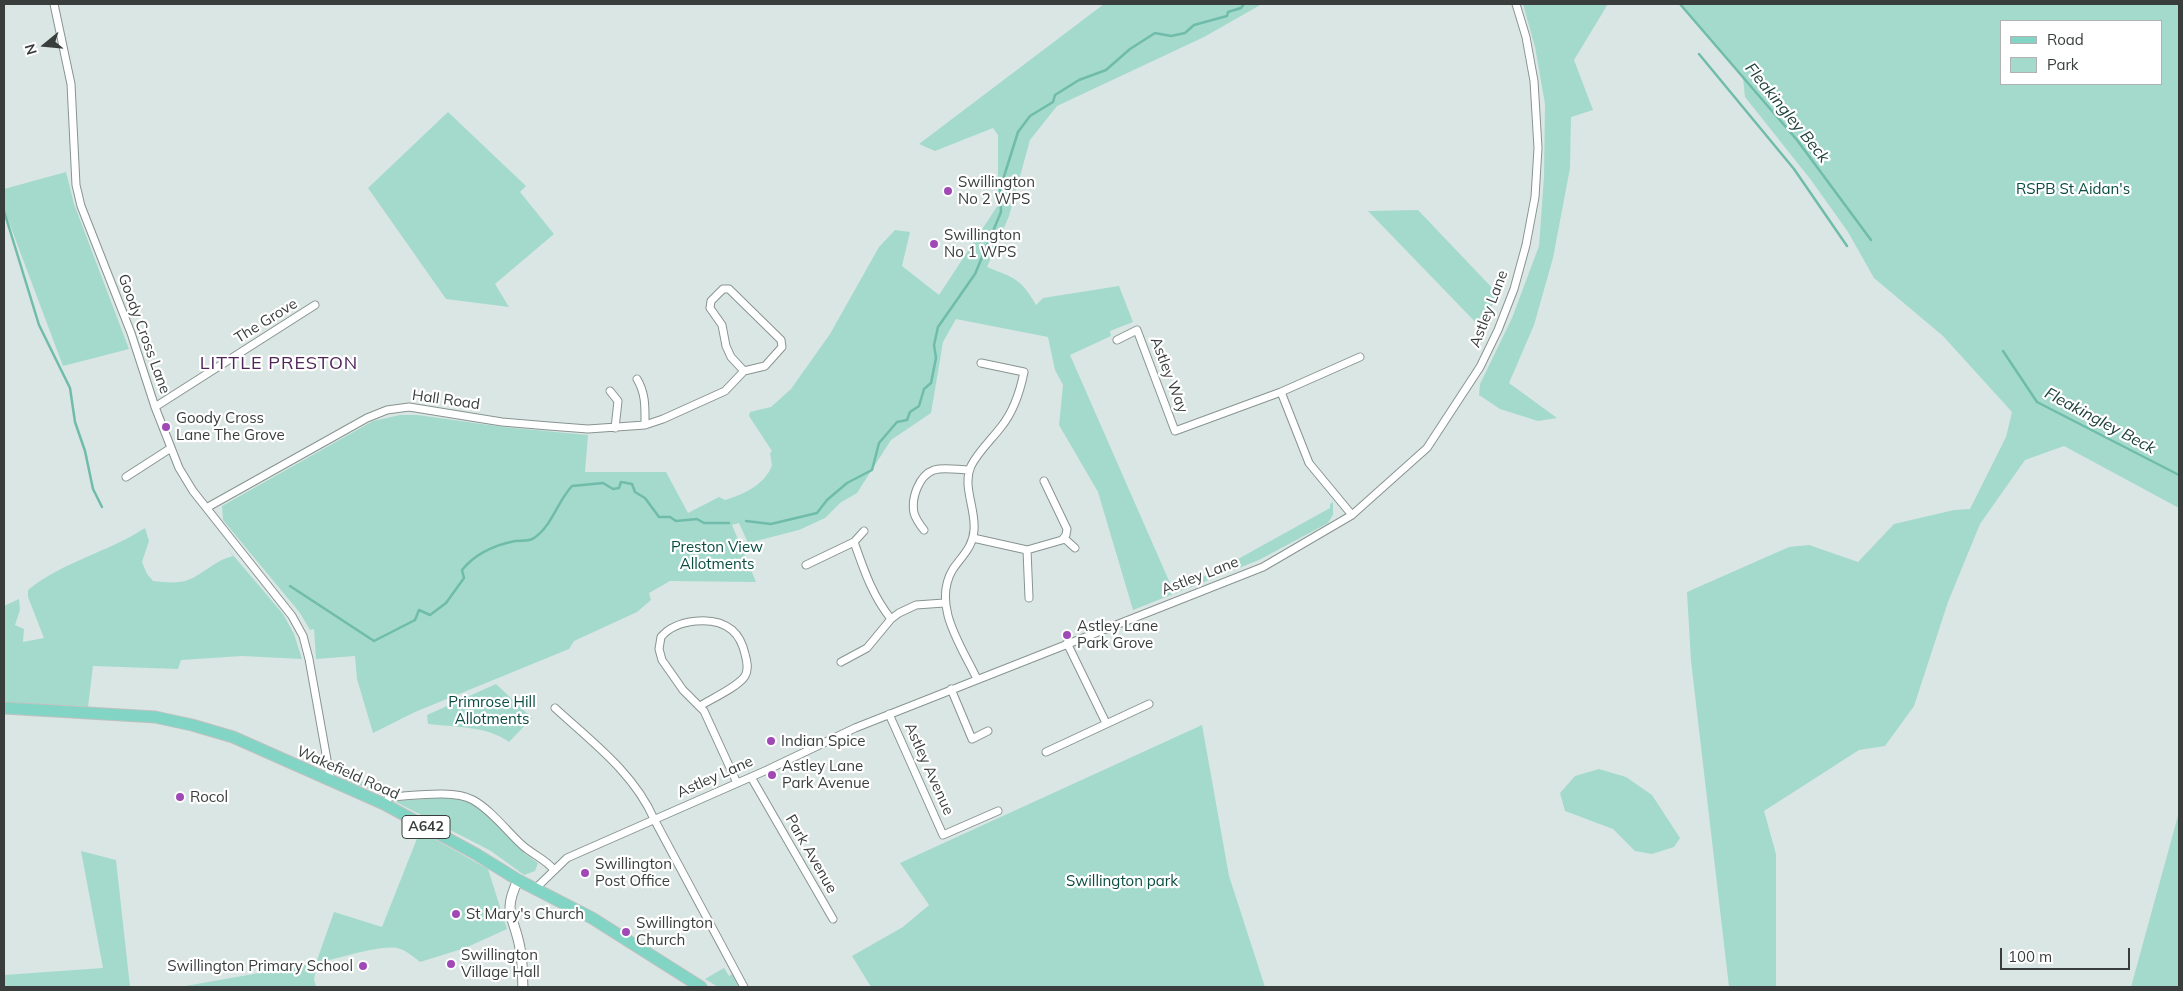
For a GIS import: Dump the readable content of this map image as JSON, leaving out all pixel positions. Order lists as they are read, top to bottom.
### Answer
{
  "streets": {
    "main road": ["Wakefield Road", "A642"],
    "street": [
      "Astley Lane",
      "The Grove",
      "Goody Cross Lane",
      "Astley Way",
      "Hall Road",
      "Astley Avenue",
      "Park Avenue"
    ]
  },
  "crossings": [
    ["Astley Lane", "Astley Avenue"],
    ["Astley Lane", "Wakefield Road"],
    ["Astley Lane", "Park Avenue"],
    ["The Grove", "Goody Cross Lane"],
    ["Goody Cross Lane", "Hall Road"],
    ["Goody Cross Lane", "Wakefield Road"]
  ],
  "districts": ["LITTLE PRESTON"],
  "water": ["Fleakingley Beck"],
  "parks": [
    "RSPB St Aidan's",
    "Preston View Allotments",
    "Primrose Hill Allotments",
    "Swillington park"
  ],
  "places": [
    "Swillington No 2 WPS",
    "Swillington No 1 WPS",
    "Goody Cross Lane The Grove",
    "Astley Lane Park Grove",
    "Indian Spice",
    "Astley Lane Park Avenue",
    "Rocol",
    "Swillington Post Office",
    "St Mary's Church",
    "Swillington Church",
    "Swillington Village Hall",
    "Swillington Primary School"
  ],
  "legend": ["Road", "Park"],
  "scale_bar": "100 m",
  "north": "left"
}
